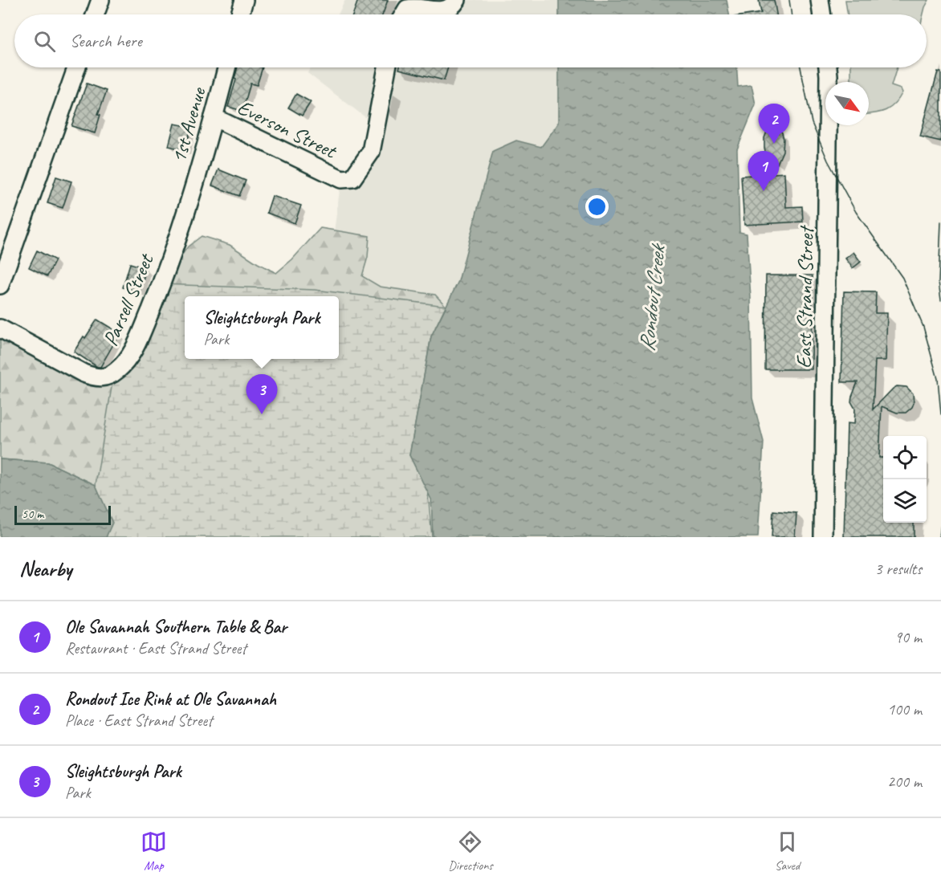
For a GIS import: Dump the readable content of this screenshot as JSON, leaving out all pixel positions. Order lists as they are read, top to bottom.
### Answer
{
  "streets": {
    "street": [
      "1st Avenue",
      "Everson Street",
      "East Strand Street",
      "Parsell Street"
    ]
  },
  "crossings": [
    ["1st Avenue", "Everson Street"],
    ["1st Avenue", "Parsell Street"]
  ],
  "water": ["Rondout Creek"],
  "scale_bar": "50 m",
  "north": "bottom right",
  "page": {
    "search": "Search here",
    "pins": ["2", "1", "3"],
    "popup": ["Sleightsburgh Park", "Park"],
    "scale": "50 m",
    "heading": ["Nearby", "3 results"],
    "list": [
      {
        "mark": "1",
        "name": "Ole Savannah Southern Table & Bar",
        "note": "Restaurant · East Strand Street",
        "value": "90 m"
      },
      {
        "mark": "2",
        "name": "Rondout Ice Rink at Ole Savannah",
        "note": "Place · East Strand Street",
        "value": "100 m"
      },
      {
        "mark": "3",
        "name": "Sleightsburgh Park",
        "note": "Park",
        "value": "200 m"
      }
    ],
    "nav": ["Map", "Directions", "Saved"]
  }
}
